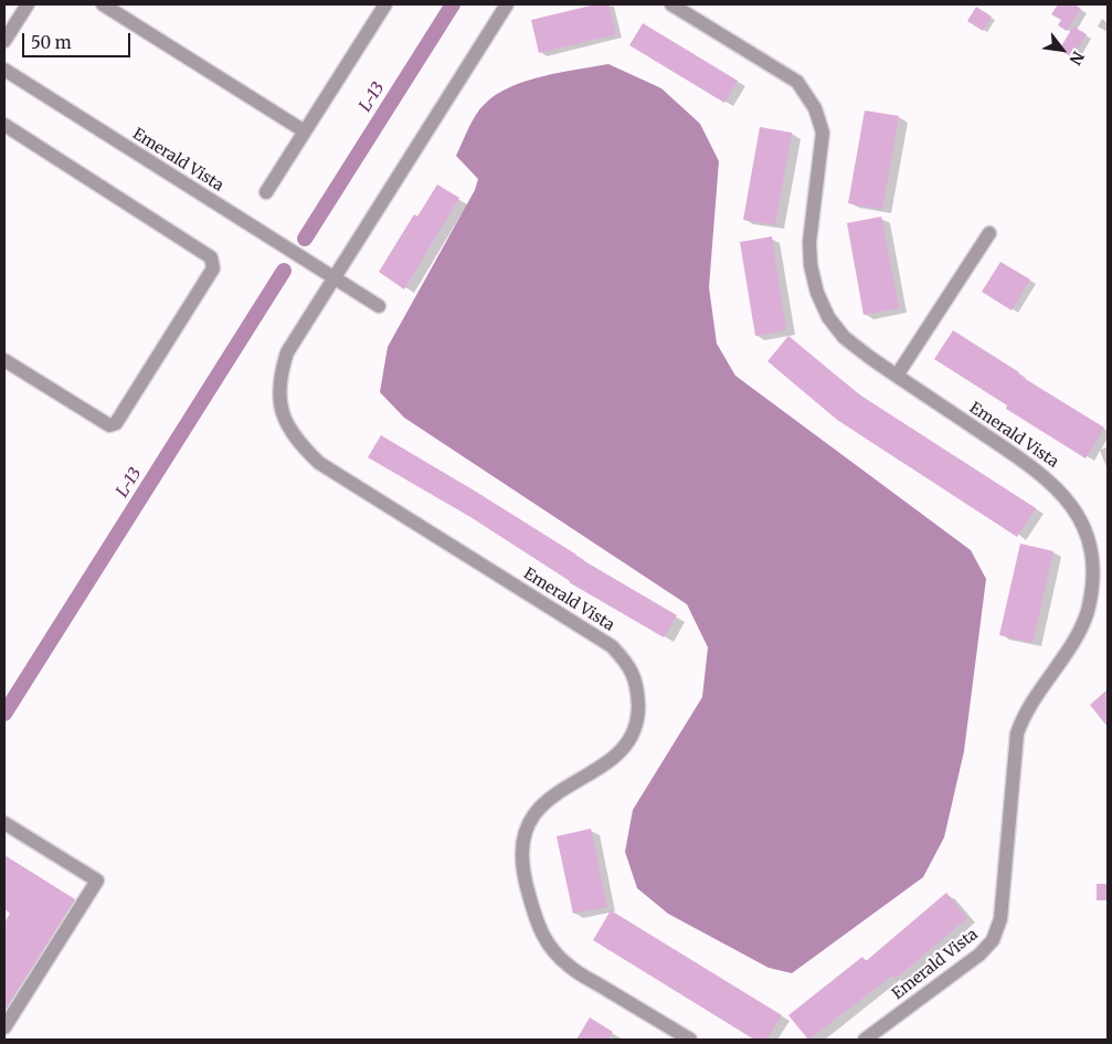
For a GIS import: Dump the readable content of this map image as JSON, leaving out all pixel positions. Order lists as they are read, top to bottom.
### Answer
{
  "streets": {
    "street": ["Emerald Vista"]
  },
  "water": ["L-13"],
  "scale_bar": "50 m",
  "north": "bottom right"
}
